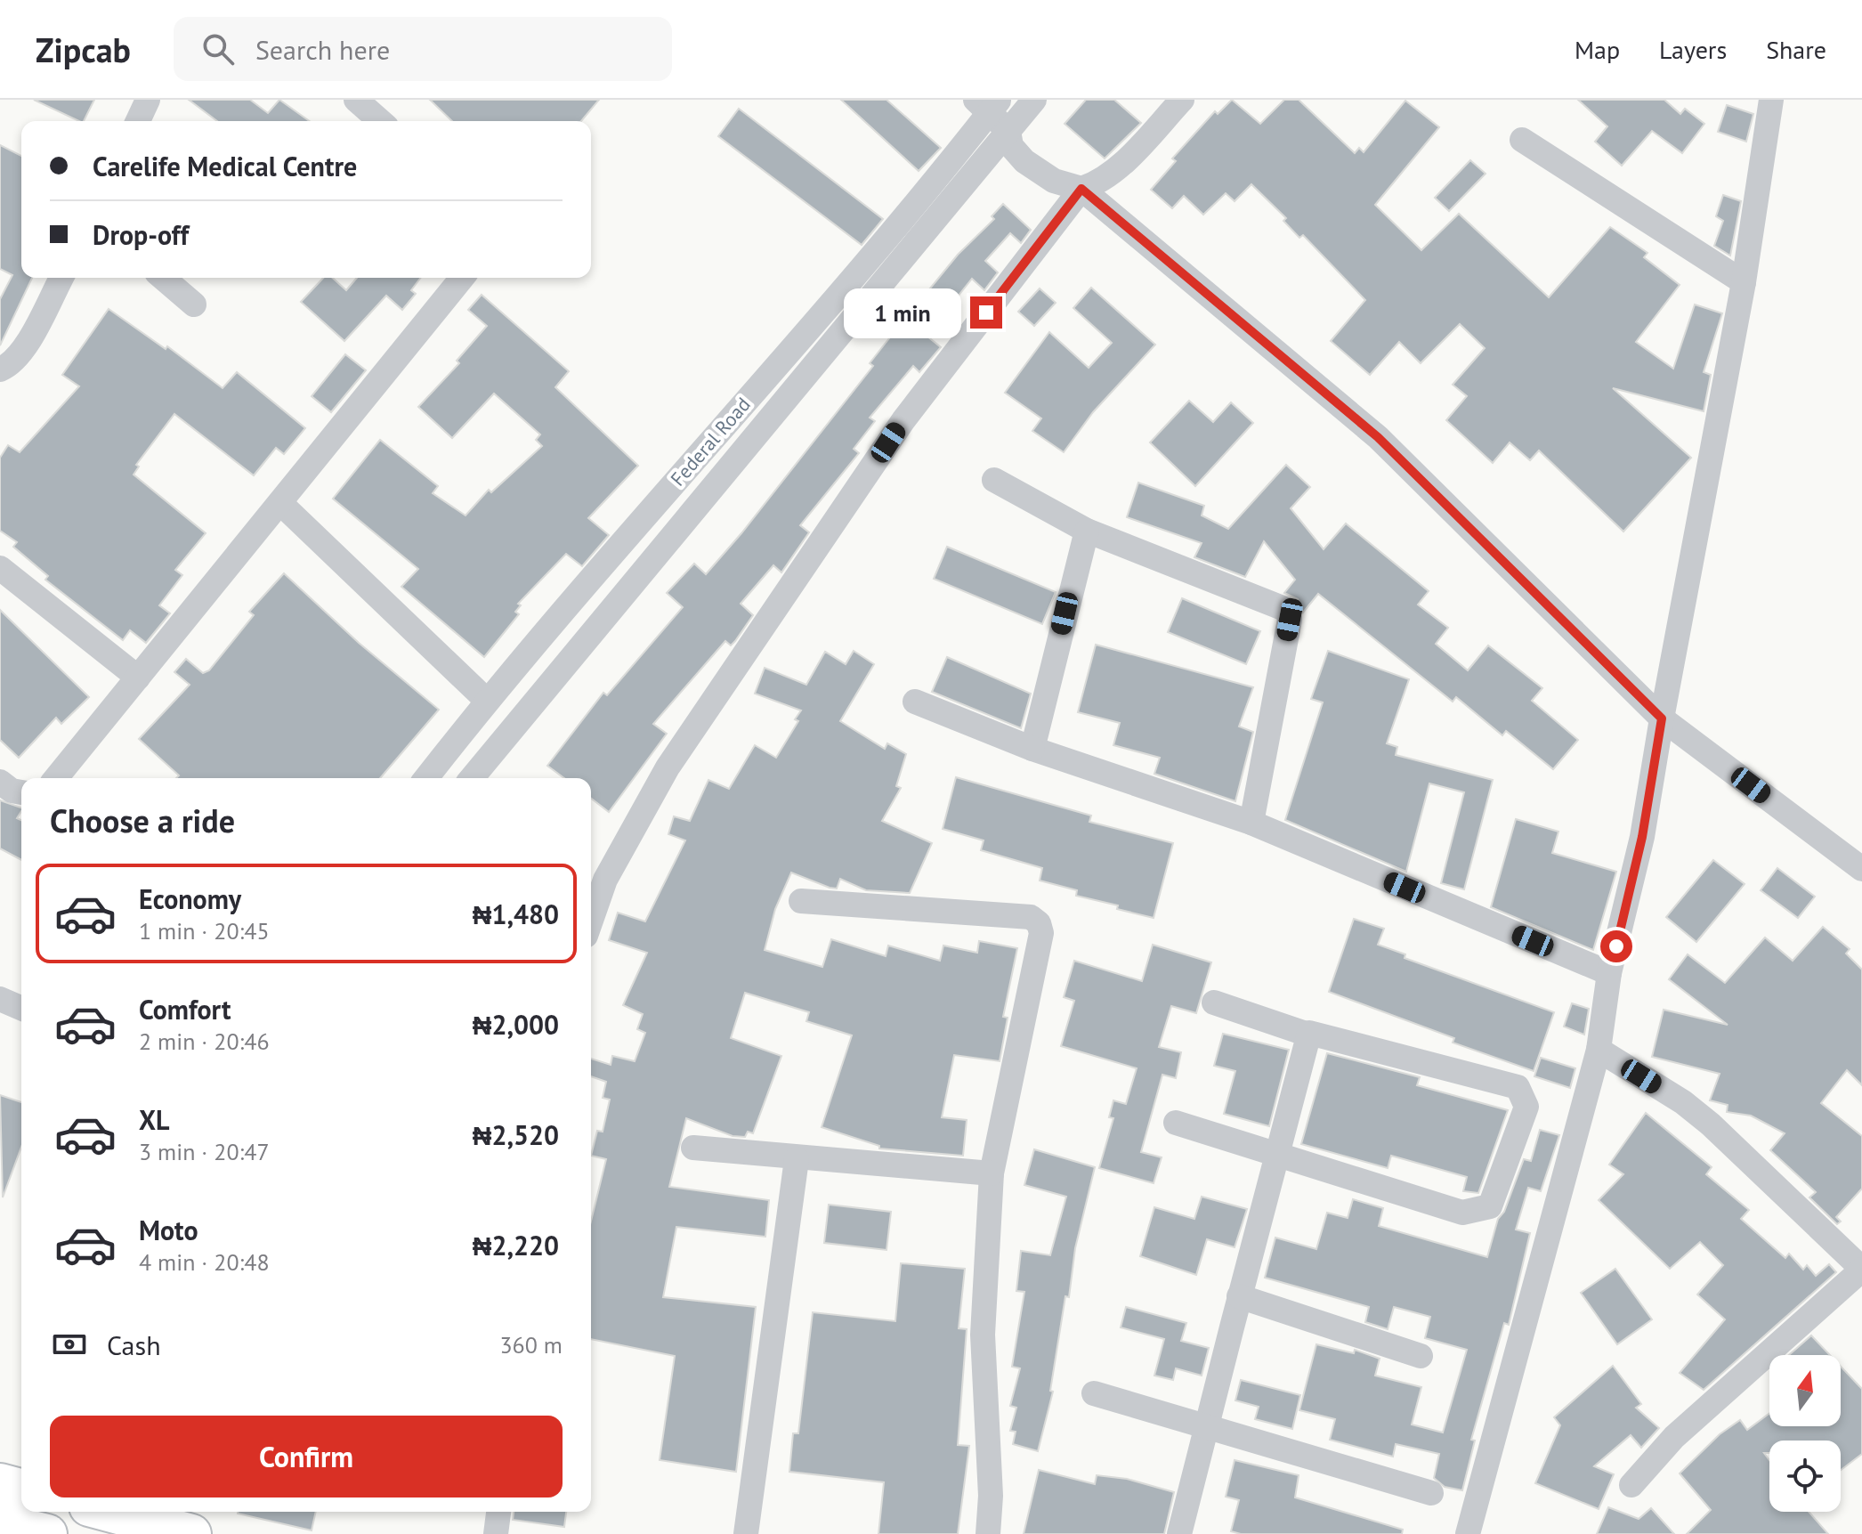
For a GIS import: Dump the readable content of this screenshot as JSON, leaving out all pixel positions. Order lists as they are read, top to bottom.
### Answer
{
  "streets": {
    "street": ["Federal Road"]
  },
  "north": "top",
  "page": {
    "header": "Zipcab",
    "search": "Search here",
    "nav": ["Map", "Layers", "Share"],
    "banner": ["Carelife Medical Centre", "Drop-off"],
    "bubble": "1 min",
    "heading": "Choose a ride",
    "list": [
      {
        "name": "Economy",
        "note": "1 min · 20:45",
        "value": "₦1,480"
      },
      {
        "name": "Comfort",
        "note": "2 min · 20:46",
        "value": "₦2,000"
      },
      {
        "name": "XL",
        "note": "3 min · 20:47",
        "value": "₦2,520"
      },
      {
        "name": "Moto",
        "note": "4 min · 20:48",
        "value": "₦2,220"
      }
    ],
    "pay": ["Cash", "360 m"],
    "buttons": "Confirm"
  }
}
